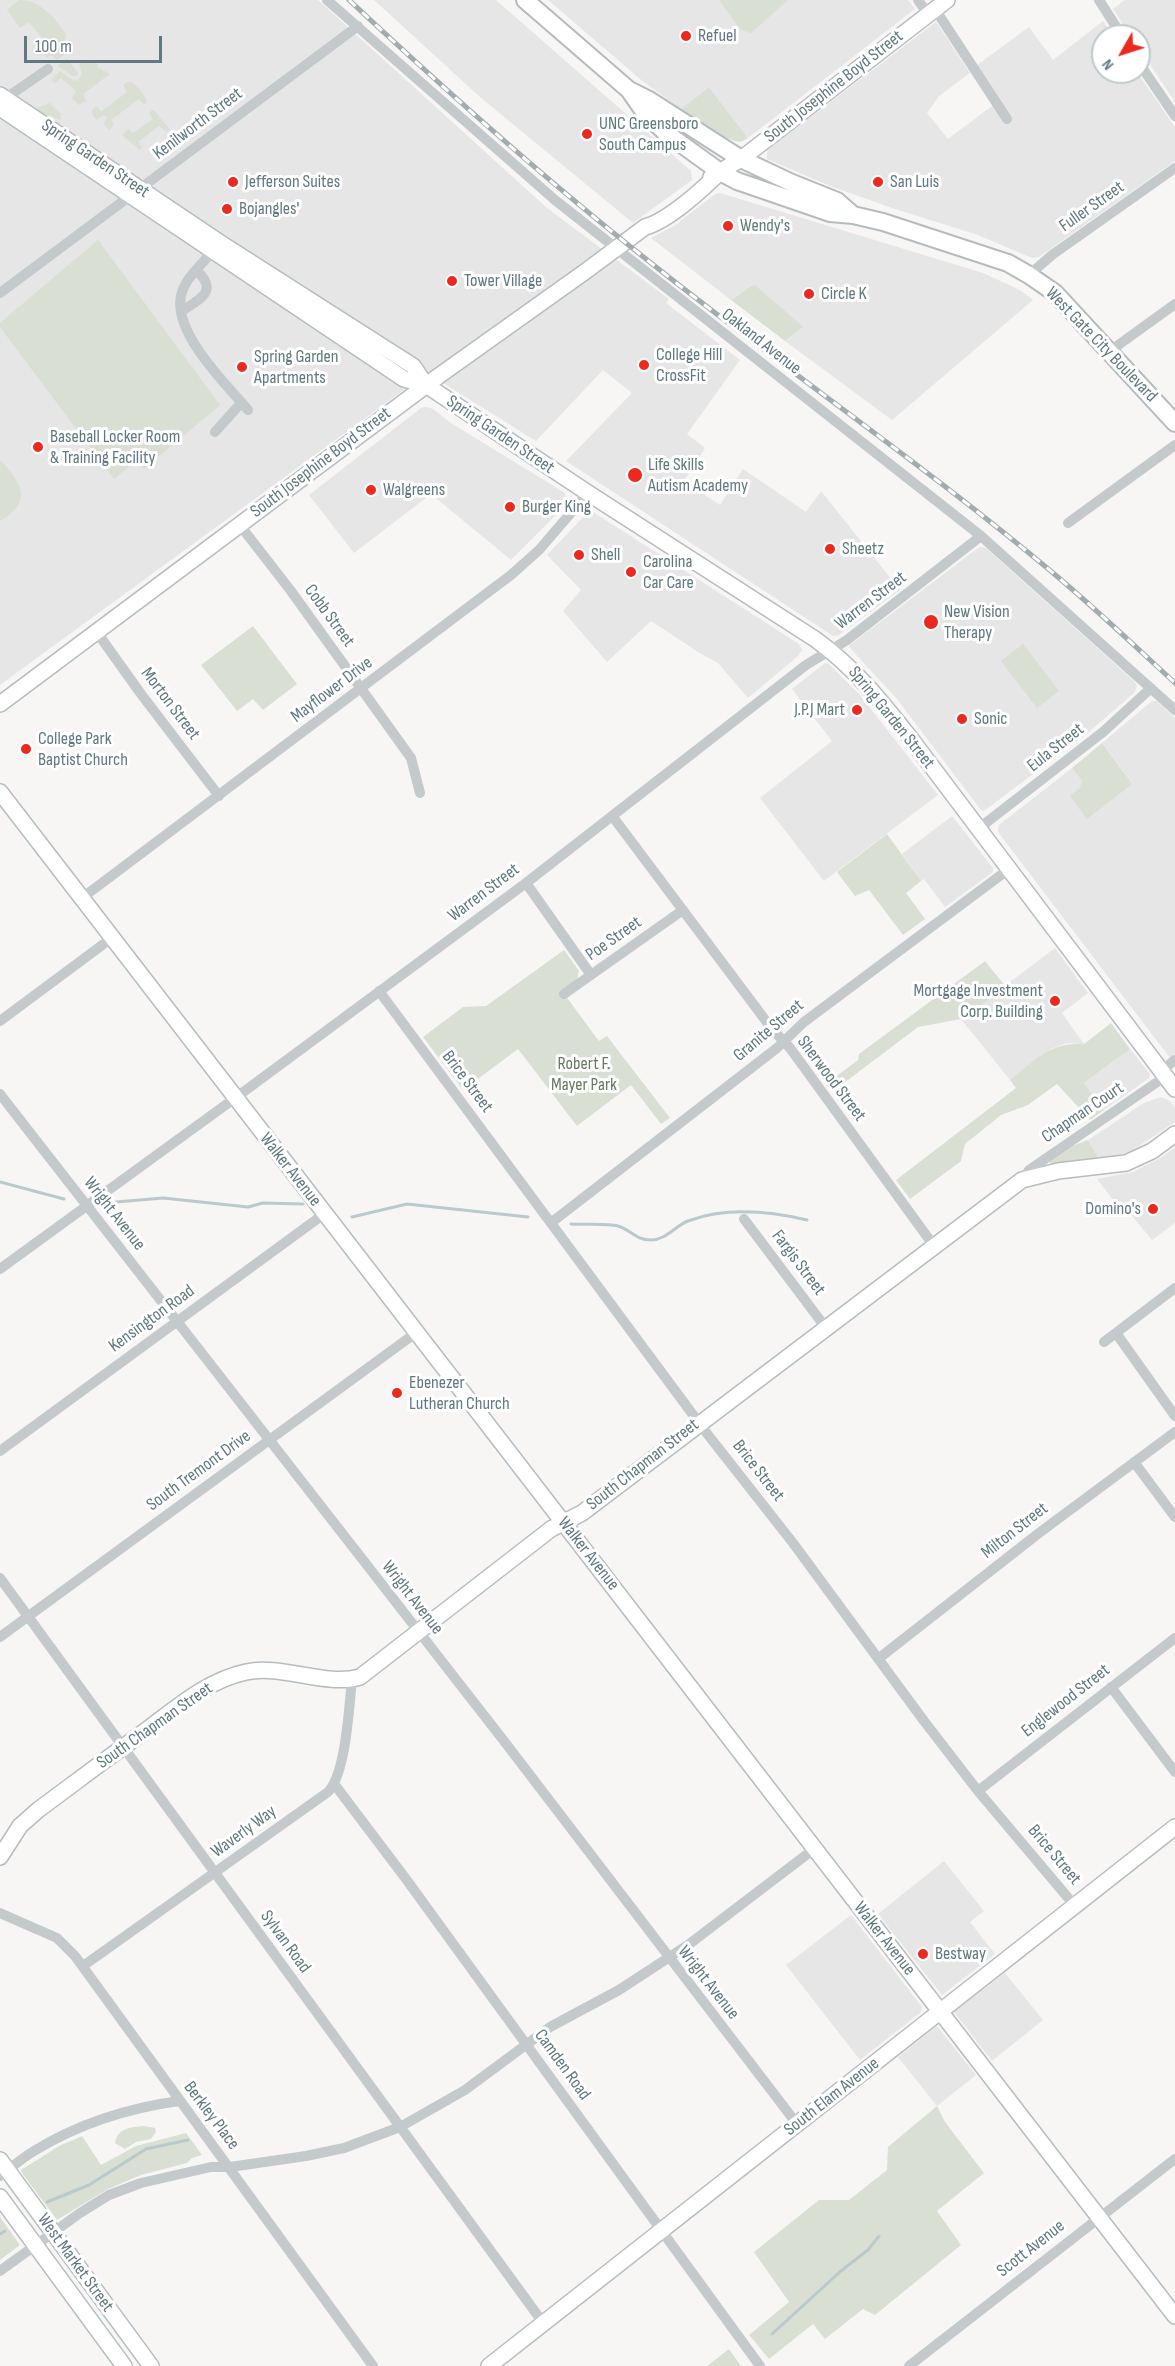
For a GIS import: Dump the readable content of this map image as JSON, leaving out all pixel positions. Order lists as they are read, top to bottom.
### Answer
{
  "streets": {
    "main road": ["West Gate City Boulevard"],
    "street": [
      "South Josephine Boyd Street",
      "Kenilworth Street",
      "Spring Garden Street",
      "Fuller Street",
      "Oakland Avenue",
      "Warren Street",
      "Cobb Street",
      "Mayflower Drive",
      "Morton Street",
      "Eula Street",
      "Poe Street",
      "Granite Street",
      "Sherwood Street",
      "Brice Street",
      "Chapman Court",
      "Walker Avenue",
      "Wright Avenue",
      "Fargis Street",
      "Kensington Road",
      "South Chapman Street",
      "South Tremont Drive",
      "Milton Street",
      "Englewood Street",
      "Waverly Way",
      "Sylvan Road",
      "Camden Road",
      "South Elam Avenue",
      "Berkley Place",
      "Scott Avenue",
      "West Market Street"
    ]
  },
  "crossings": [
    ["South Josephine Boyd Street", "Spring Garden Street"],
    ["South Josephine Boyd Street", "Oakland Avenue"],
    ["South Josephine Boyd Street", "West Gate City Boulevard"],
    ["South Josephine Boyd Street", "Cobb Street"],
    ["South Josephine Boyd Street", "Morton Street"],
    ["Kenilworth Street", "Spring Garden Street"],
    ["Kenilworth Street", "Oakland Avenue"],
    ["Spring Garden Street", "Warren Street"],
    ["Spring Garden Street", "Mayflower Drive"],
    ["Spring Garden Street", "Eula Street"],
    ["Spring Garden Street", "Granite Street"],
    ["Spring Garden Street", "Chapman Court"],
    ["Fuller Street", "West Gate City Boulevard"],
    ["Oakland Avenue", "Warren Street"],
    ["Oakland Avenue", "Eula Street"],
    ["Warren Street", "Sherwood Street"],
    ["Warren Street", "Brice Street"],
    ["Warren Street", "Walker Avenue"],
    ["Warren Street", "Wright Avenue"],
    ["Cobb Street", "Mayflower Drive"],
    ["Mayflower Drive", "Morton Street"],
    ["Mayflower Drive", "Walker Avenue"],
    ["Poe Street", "Sherwood Street"],
    ["Granite Street", "Sherwood Street"],
    ["Granite Street", "Brice Street"],
    ["Sherwood Street", "South Chapman Street"],
    ["Brice Street", "South Chapman Street"],
    ["Brice Street", "Milton Street"],
    ["Brice Street", "Englewood Street"],
    ["Brice Street", "South Elam Avenue"],
    ["Chapman Court", "South Chapman Street"],
    ["Walker Avenue", "Kensington Road"],
    ["Walker Avenue", "South Chapman Street"],
    ["Walker Avenue", "South Tremont Drive"],
    ["Walker Avenue", "South Elam Avenue"],
    ["Walker Avenue", "Scott Avenue"],
    ["Wright Avenue", "Kensington Road"],
    ["Wright Avenue", "South Chapman Street"],
    ["Wright Avenue", "South Tremont Drive"],
    ["Wright Avenue", "South Elam Avenue"],
    ["Fargis Street", "South Chapman Street"],
    ["South Chapman Street", "Sylvan Road"],
    ["South Tremont Drive", "Sylvan Road"],
    ["Waverly Way", "Sylvan Road"],
    ["Waverly Way", "Camden Road"],
    ["Waverly Way", "Berkley Place"],
    ["Sylvan Road", "South Elam Avenue"],
    ["Camden Road", "South Elam Avenue"]
  ],
  "parks": ["Robert F. Mayer Park"],
  "places": [
    "Refuel",
    "UNC Greensboro South Campus",
    "Jefferson Suites",
    "San Luis",
    "Bojangles'",
    "Wendy's",
    "Tower Village",
    "Circle K",
    "College Hill CrossFit",
    "Spring Garden Apartments",
    "Baseball Locker Room & Training Facility",
    "Life Skills Autism Academy",
    "Walgreens",
    "Burger King",
    "Sheetz",
    "Shell",
    "Carolina Car Care",
    "New Vision Therapy",
    "J.P.J Mart",
    "Sonic",
    "College Park Baptist Church",
    "Mortgage Investment Corp. Building",
    "Domino's",
    "Ebenezer Lutheran Church",
    "Bestway"
  ],
  "scale_bar": "100 m",
  "north": "bottom left"
}
